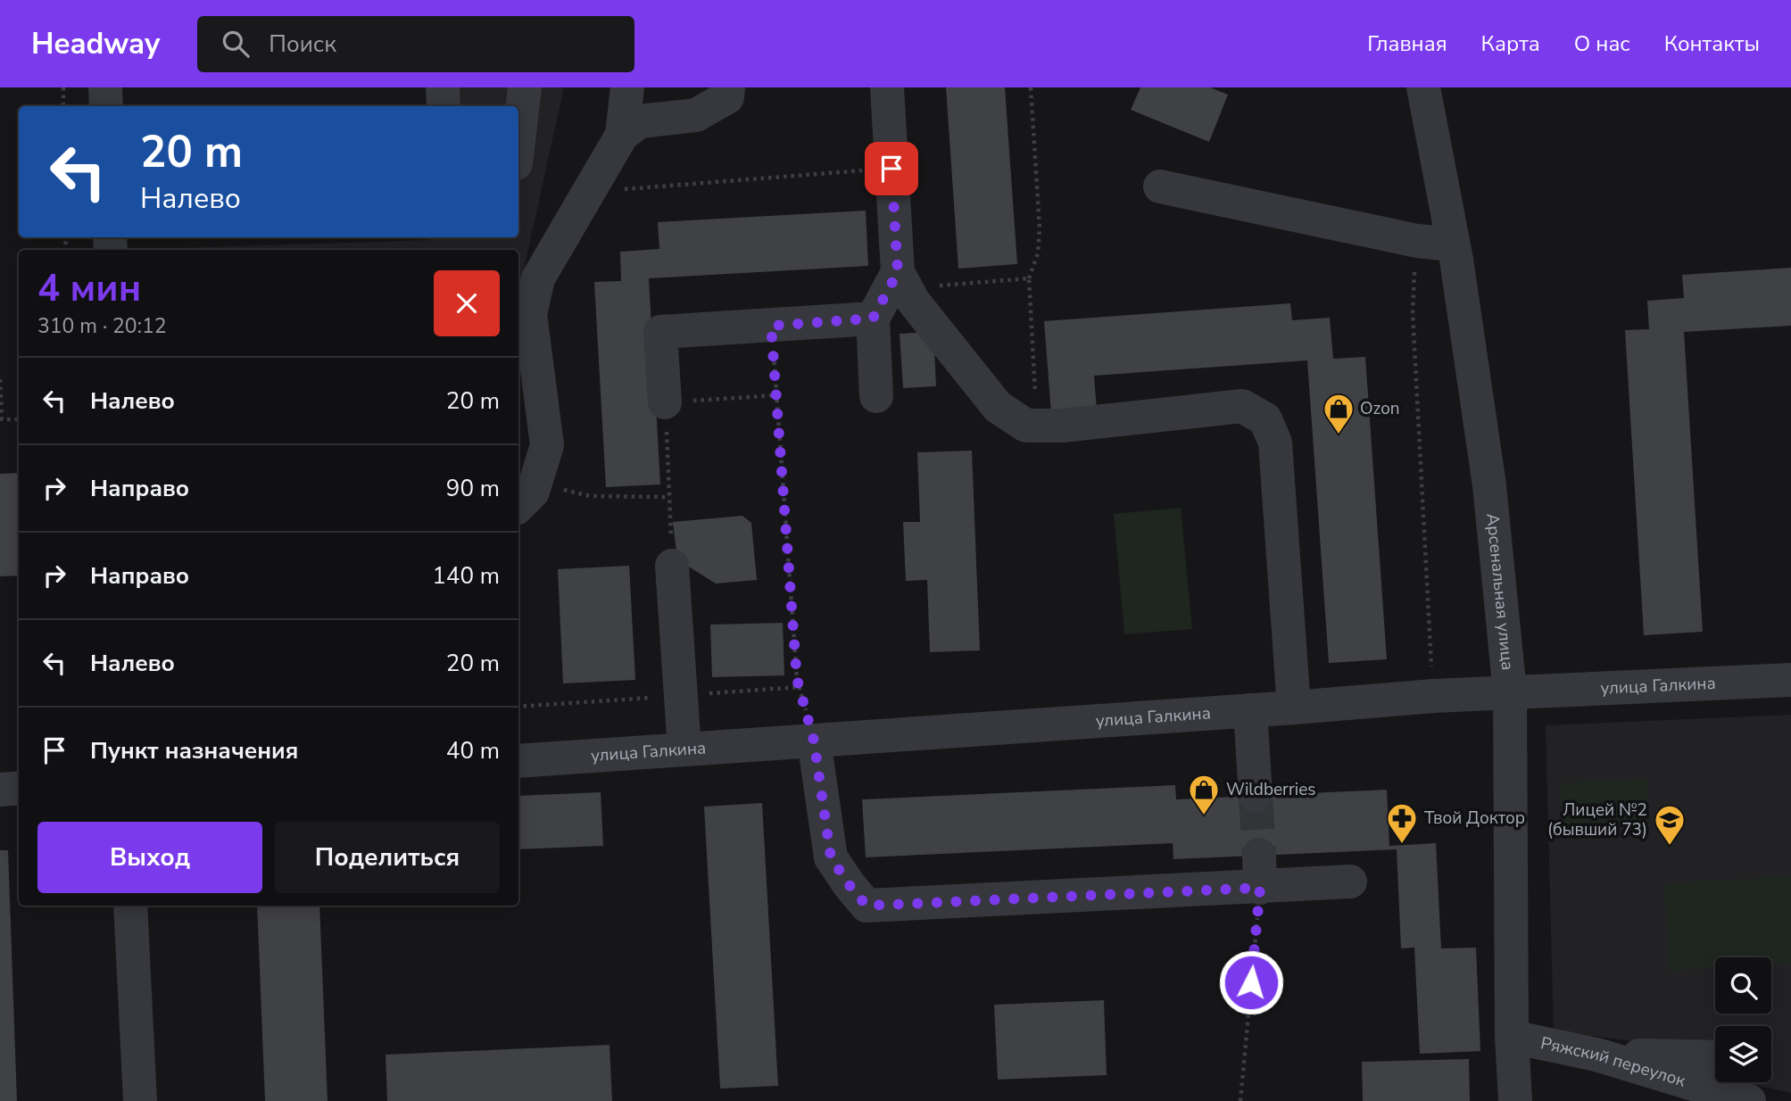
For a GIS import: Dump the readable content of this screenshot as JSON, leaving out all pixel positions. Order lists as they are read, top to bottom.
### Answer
{
  "streets": {
    "street": ["Арсенальная улица", "улица Галкина", "Ряжский переулок"]
  },
  "crossings": [
    ["Арсенальная улица", "улица Галкина"],
    ["Арсенальная улица", "Ряжский переулок"]
  ],
  "places": {
    "shop": ["Ozon", "Wildberries"],
    "pharmacy": ["Твой Доктор"],
    "school or university": ["Лицей №2 (бывший 73)"]
  },
  "page": {
    "header": "Headway",
    "search": "Поиск",
    "nav": [
      "Главная",
      "Карта",
      "О нас",
      "Контакты"
    ],
    "turn": ["20 m", "Налево"],
    "heading": ["4 мин", "310 m · 20:12"],
    "list": [
      {
        "name": "Налево",
        "value": "20 m"
      },
      {
        "name": "Направо",
        "value": "90 m"
      },
      {
        "name": "Направо",
        "value": "140 m"
      },
      {
        "name": "Налево",
        "value": "20 m"
      },
      {
        "name": "Пункт назначения",
        "value": "40 m"
      }
    ],
    "buttons": ["Выход", "Поделиться"]
  }
}
